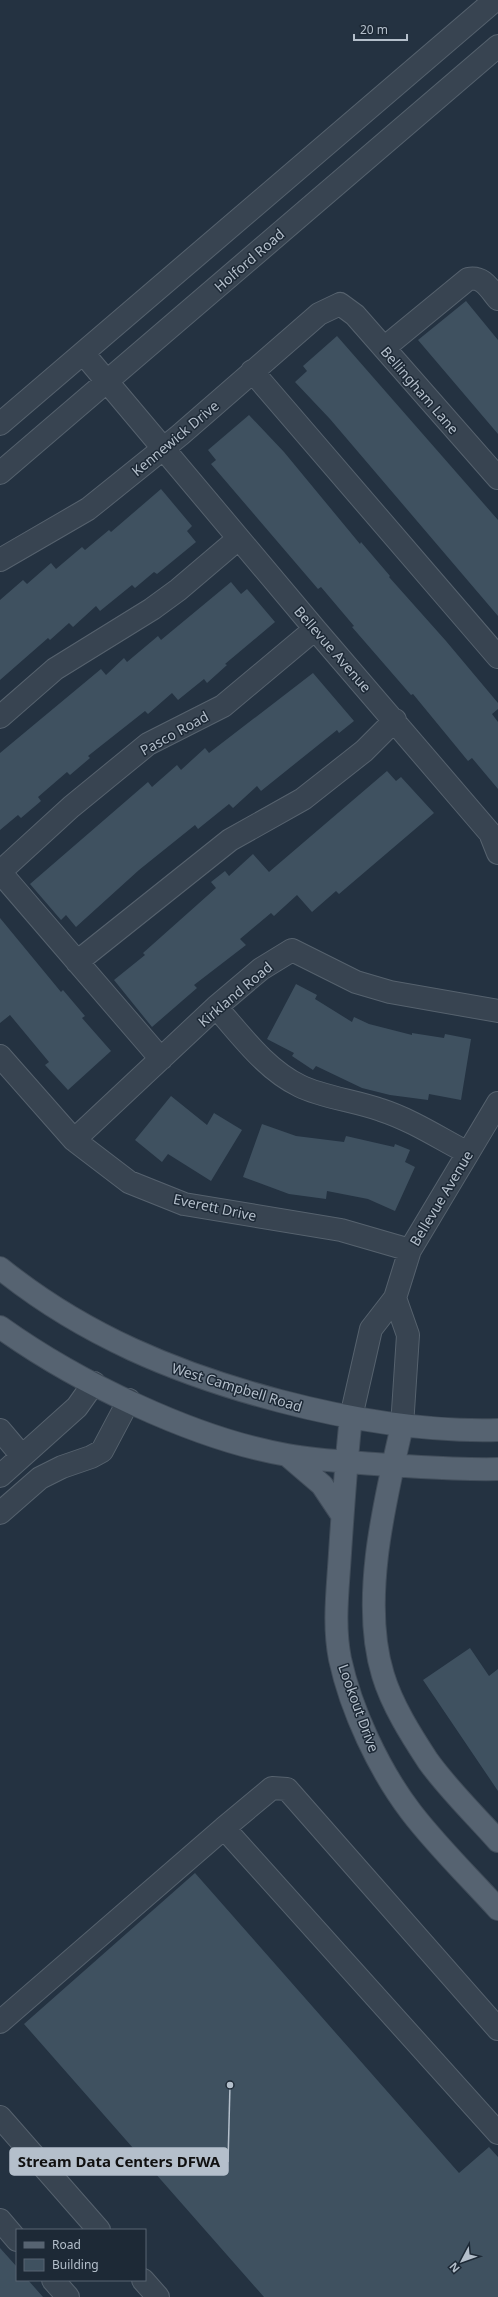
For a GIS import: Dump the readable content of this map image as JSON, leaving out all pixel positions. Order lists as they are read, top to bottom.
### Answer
{
  "streets": {
    "main road": ["West Campbell Road", "Lookout Drive"],
    "street": [
      "Holford Road",
      "Bellingham Lane",
      "Kennewick Drive",
      "Bellevue Avenue",
      "Pasco Road",
      "Kirkland Road",
      "Everett Drive"
    ]
  },
  "crossings": [
    ["Holford Road", "Bellevue Avenue"],
    ["Bellingham Lane", "Kennewick Drive"],
    ["Kennewick Drive", "Bellevue Avenue"],
    ["Bellevue Avenue", "Pasco Road"],
    ["Bellevue Avenue", "Everett Drive"],
    ["Bellevue Avenue", "West Campbell Road"],
    ["Bellevue Avenue", "Lookout Drive"],
    ["Kirkland Road", "Everett Drive"],
    ["West Campbell Road", "Lookout Drive"]
  ],
  "places": ["Stream Data Centers DFWA"],
  "legend": ["Road", "Building"],
  "scale_bar": "20 m",
  "north": "bottom left"
}
